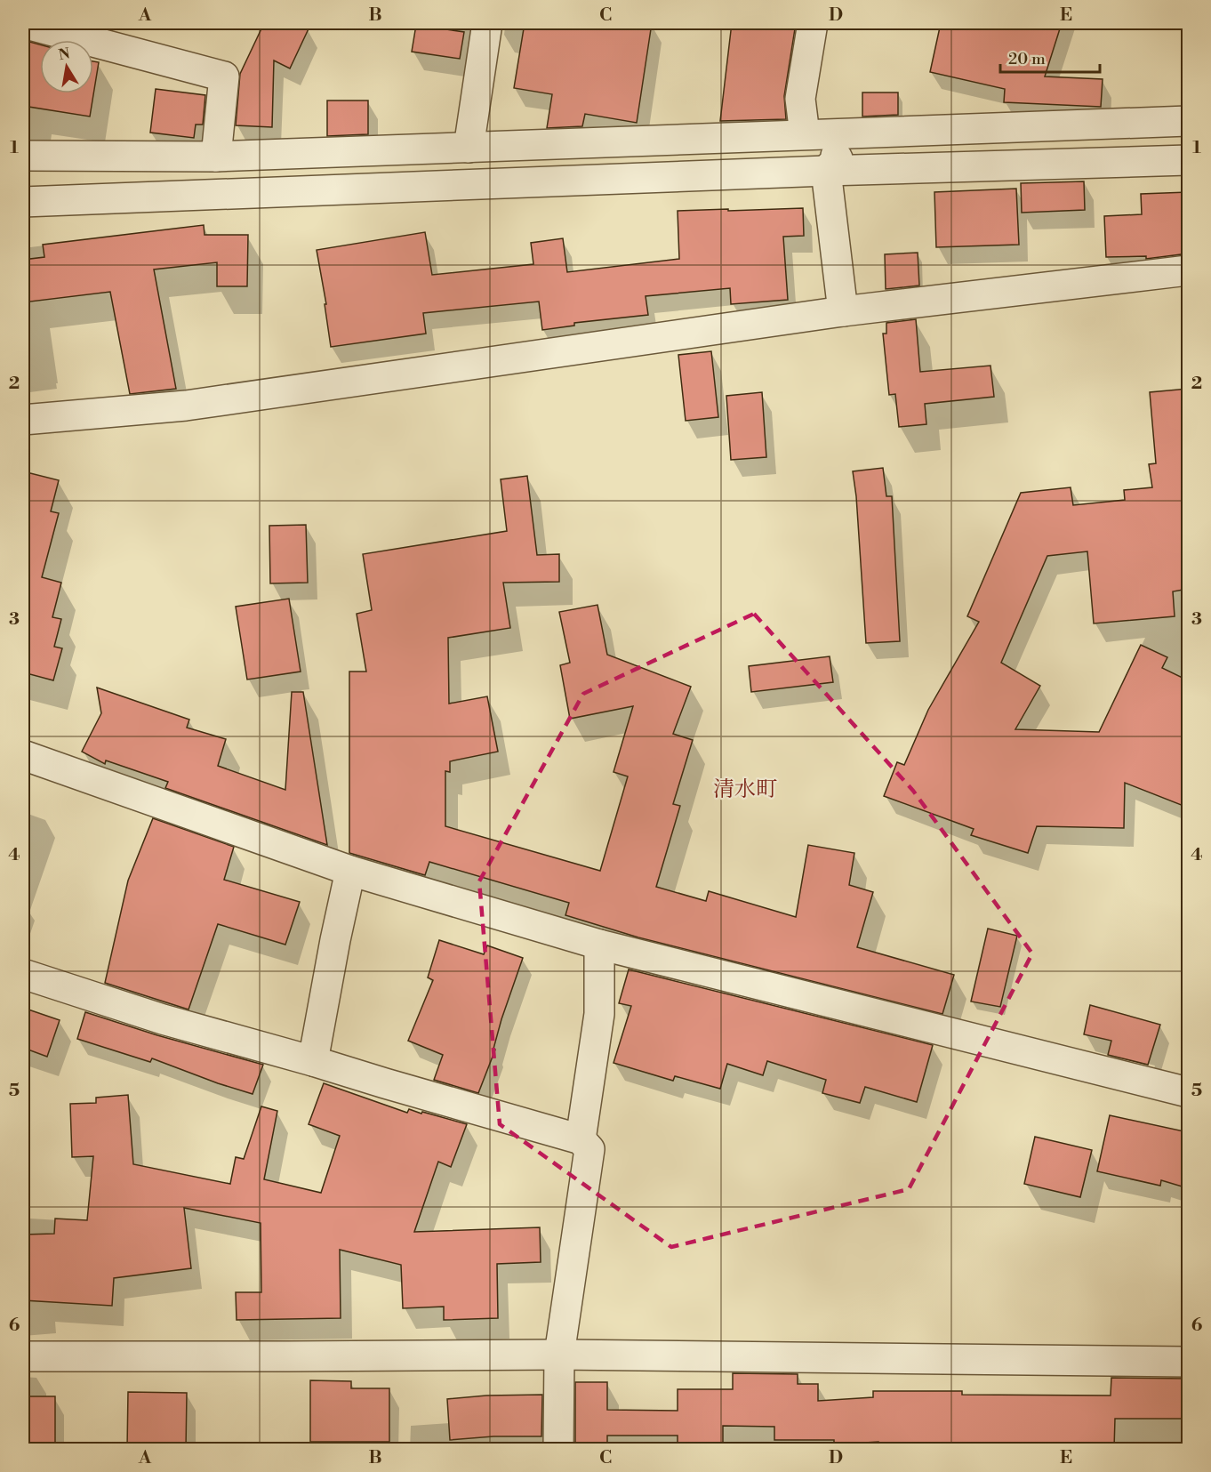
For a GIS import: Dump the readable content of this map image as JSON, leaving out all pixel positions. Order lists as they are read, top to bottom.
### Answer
{
  "districts": ["清水町"],
  "scale_bar": "20 m",
  "north": "top",
  "grid": {
    "columns": [
      "A",
      "B",
      "C",
      "D",
      "E"
    ],
    "rows": [
      "1",
      "2",
      "3",
      "4",
      "5",
      "6"
    ]
  }
}
